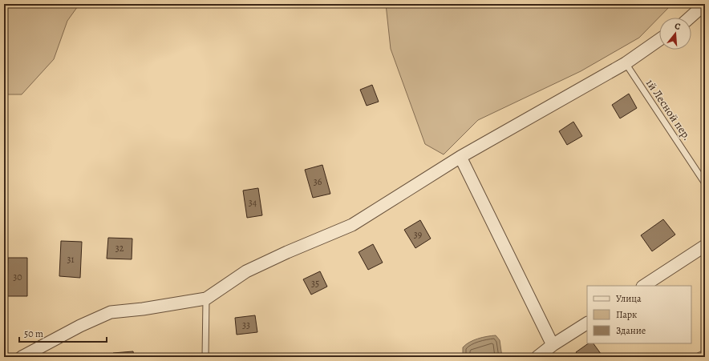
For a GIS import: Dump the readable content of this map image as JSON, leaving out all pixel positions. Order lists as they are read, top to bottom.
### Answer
{
  "streets": {
    "lane": ["1й Лесной пер."]
  },
  "house_numbers": [
    "36",
    "34",
    "39",
    "32",
    "31",
    "30",
    "35",
    "33"
  ],
  "legend": ["Улица", "Парк", "Здание"],
  "scale_bar": "50 m",
  "north": "top"
}
